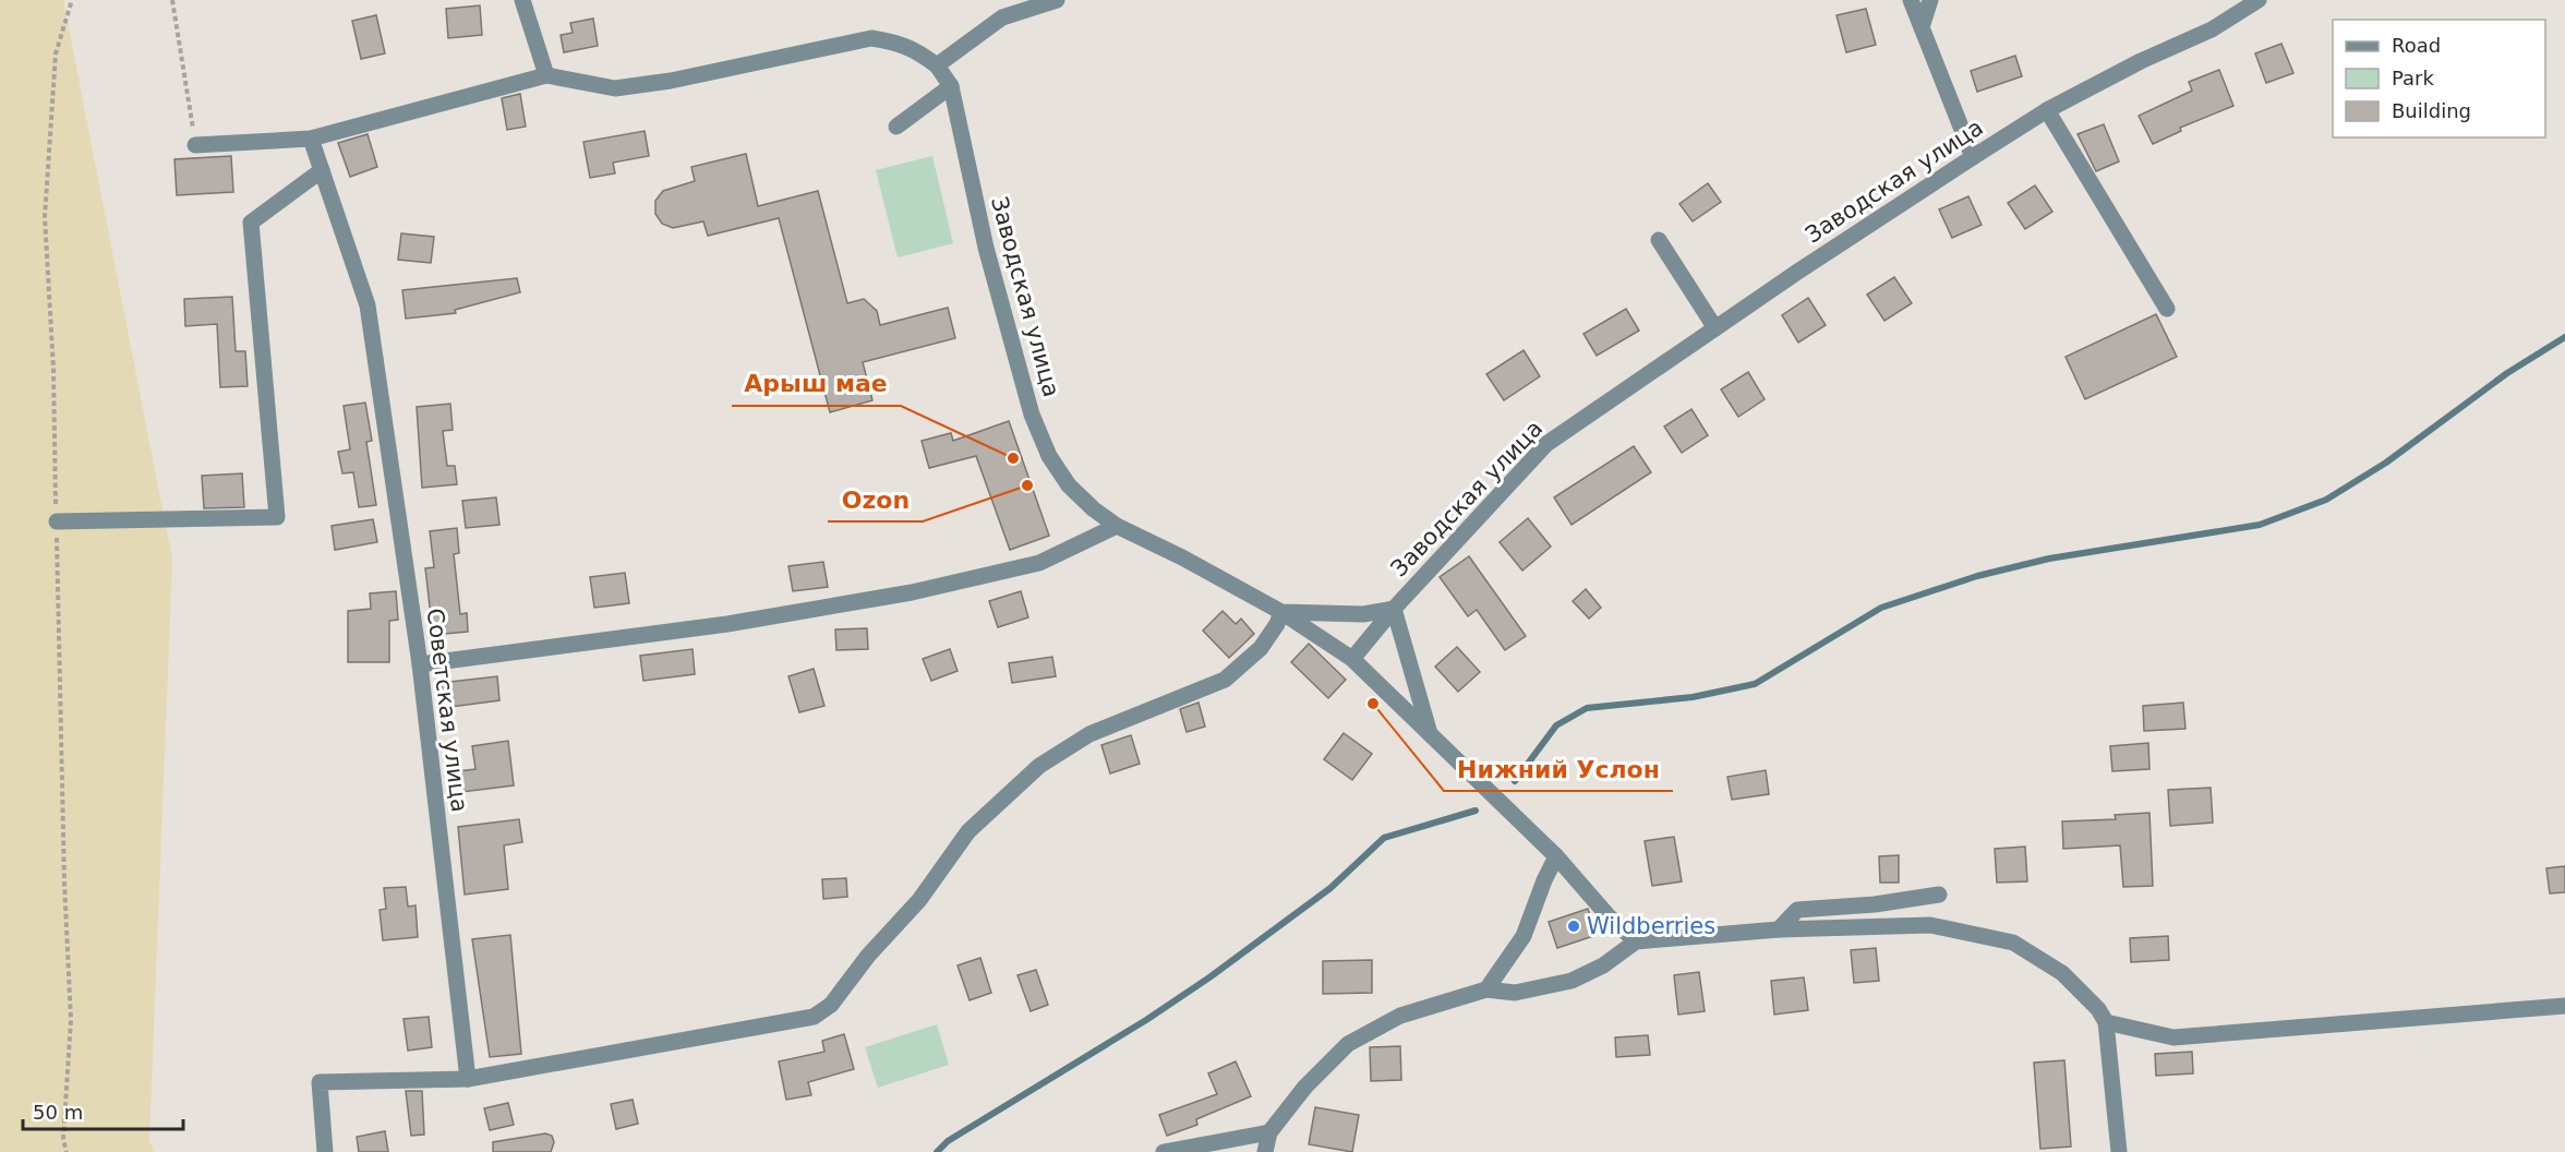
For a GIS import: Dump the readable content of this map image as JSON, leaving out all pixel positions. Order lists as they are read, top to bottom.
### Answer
{
  "streets": {
    "street": ["Заводская улица", "Советская улица"]
  },
  "places": [
    "Арыш мае",
    "Ozon",
    "Нижний Услон",
    "Wildberries"
  ],
  "legend": ["Road", "Park", "Building"],
  "scale_bar": "50 m"
}
